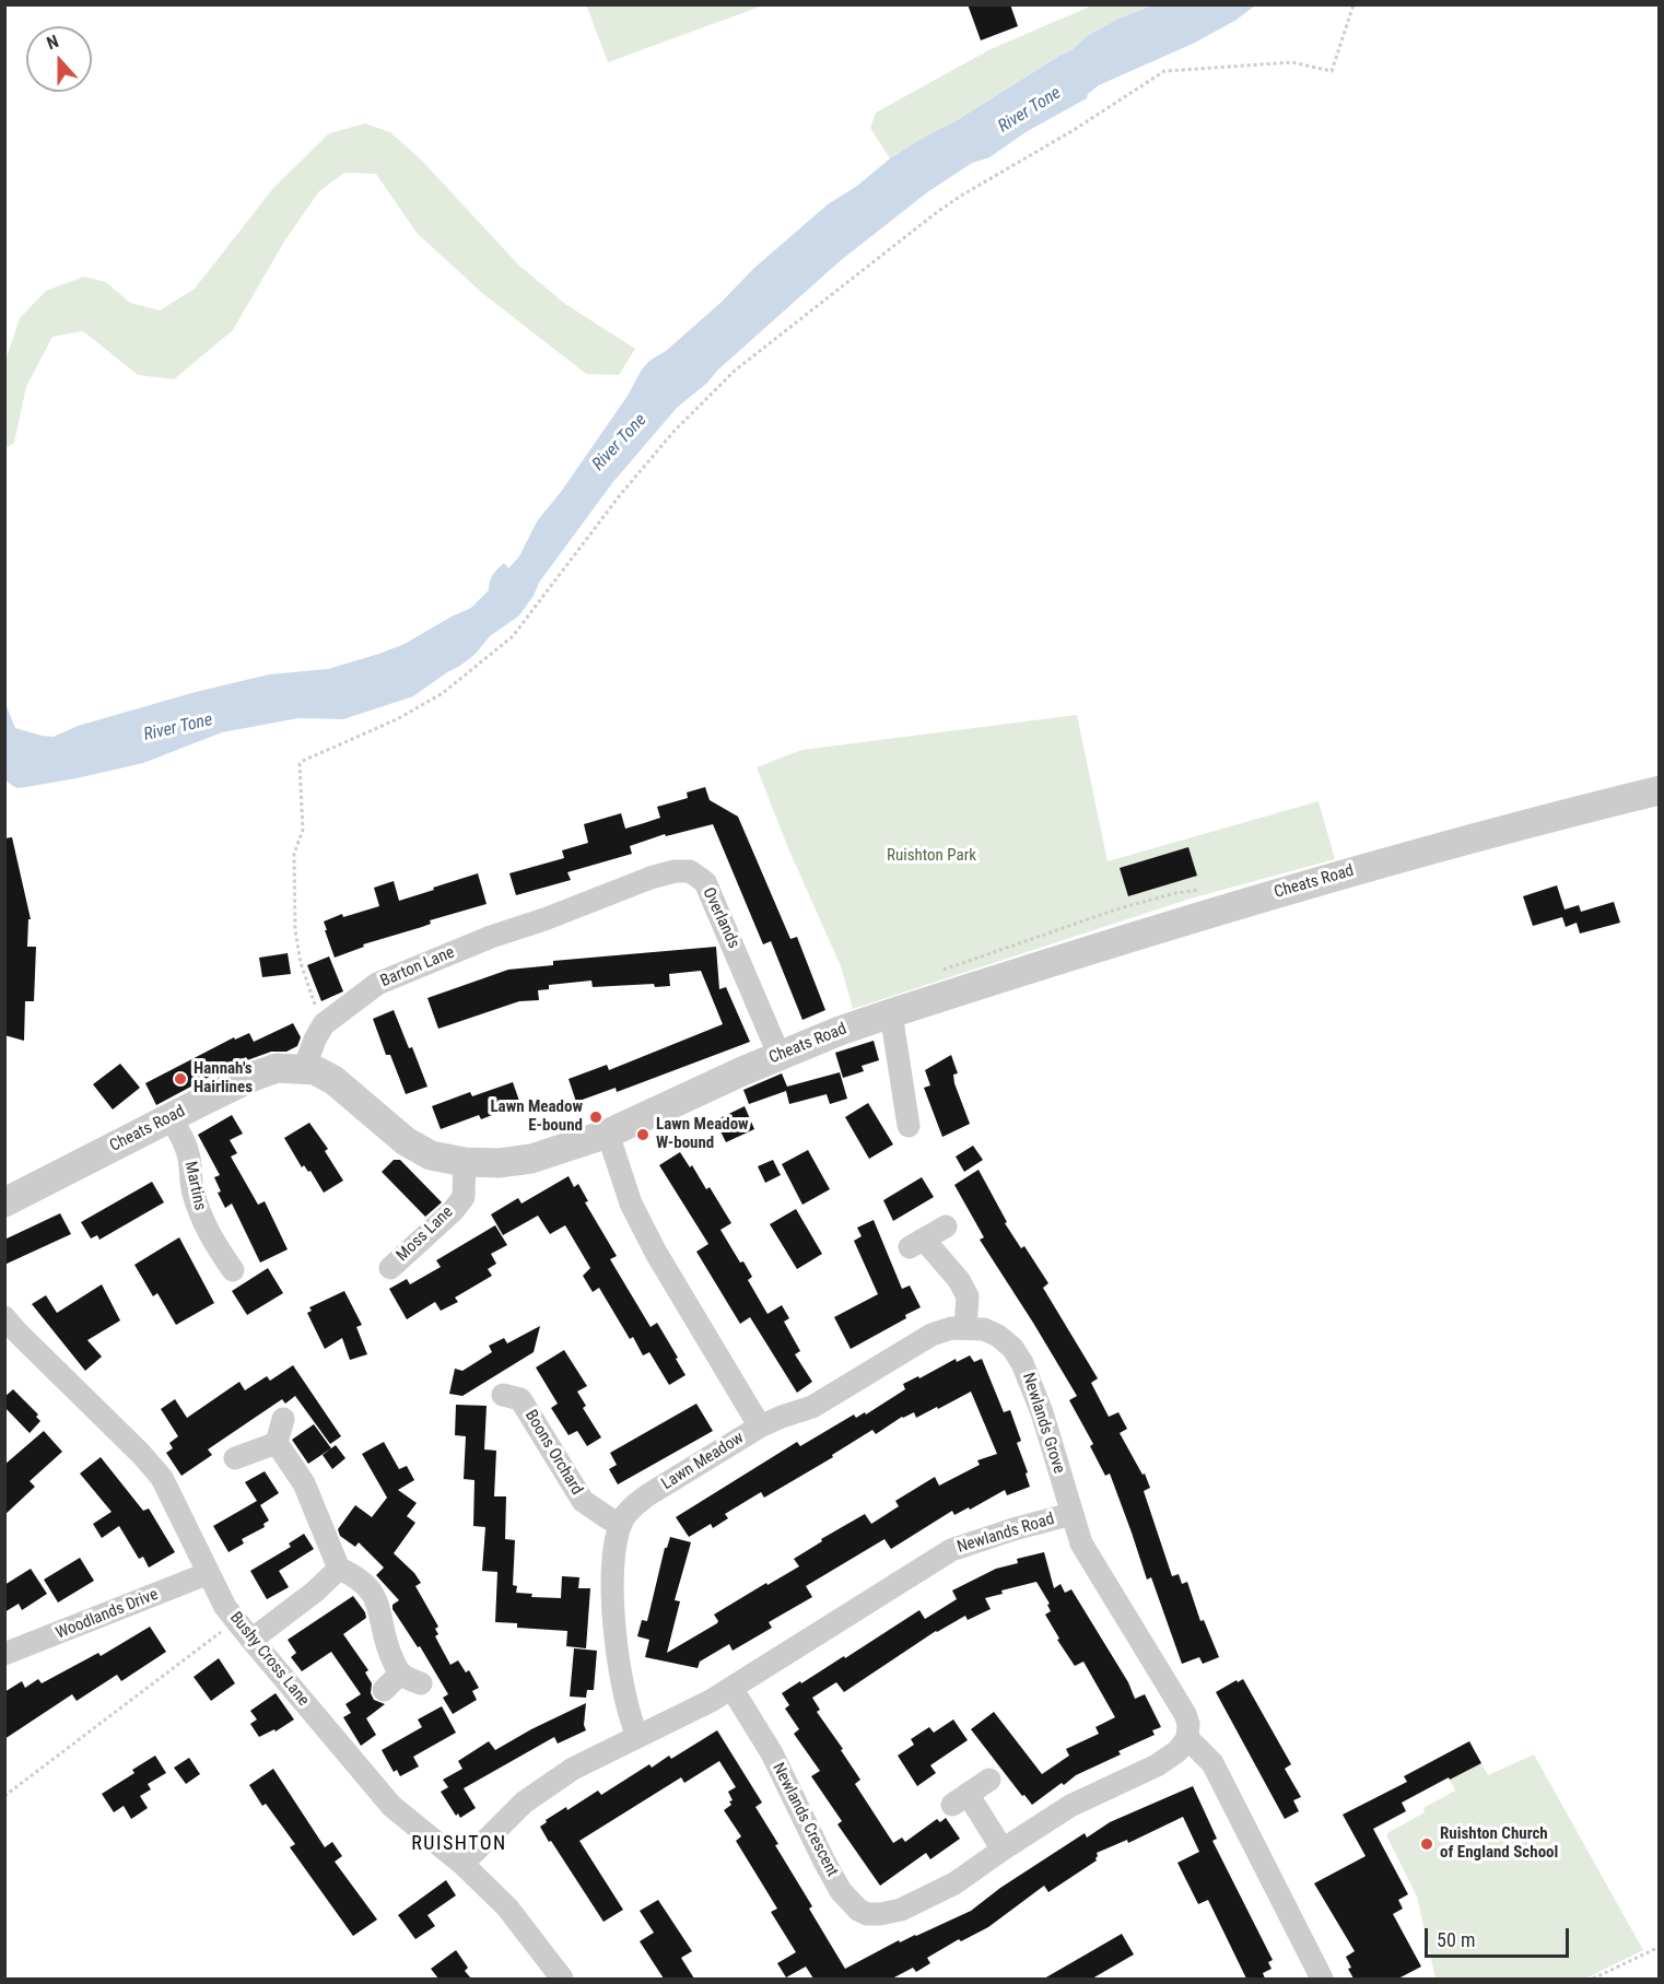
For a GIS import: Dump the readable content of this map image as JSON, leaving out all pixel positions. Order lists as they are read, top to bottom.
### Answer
{
  "streets": {
    "street": [
      "Cheats Road",
      "Overlands",
      "Barton Lane",
      "Martins",
      "Moss Lane",
      "Newlands Grove",
      "Boons Orchard",
      "Lawn Meadow",
      "Newlands Road",
      "Woodlands Drive",
      "Bushy Cross Lane",
      "Newlands Crescent"
    ]
  },
  "crossings": [
    ["Cheats Road", "Overlands"],
    ["Cheats Road", "Barton Lane"],
    ["Cheats Road", "Martins"],
    ["Cheats Road", "Moss Lane"],
    ["Cheats Road", "Lawn Meadow"],
    ["Overlands", "Barton Lane"],
    ["Newlands Grove", "Lawn Meadow"],
    ["Newlands Grove", "Newlands Road"],
    ["Boons Orchard", "Lawn Meadow"],
    ["Lawn Meadow", "Newlands Road"],
    ["Newlands Road", "Bushy Cross Lane"],
    ["Newlands Road", "Newlands Crescent"],
    ["Woodlands Drive", "Bushy Cross Lane"]
  ],
  "districts": ["RUISHTON"],
  "water": ["River Tone"],
  "parks": ["Ruishton Park"],
  "places": [
    "Hannah's Hairlines",
    "Lawn Meadow E-bound",
    "Lawn Meadow W-bound",
    "Ruishton Church of England School"
  ],
  "scale_bar": "50 m",
  "north": "top"
}
